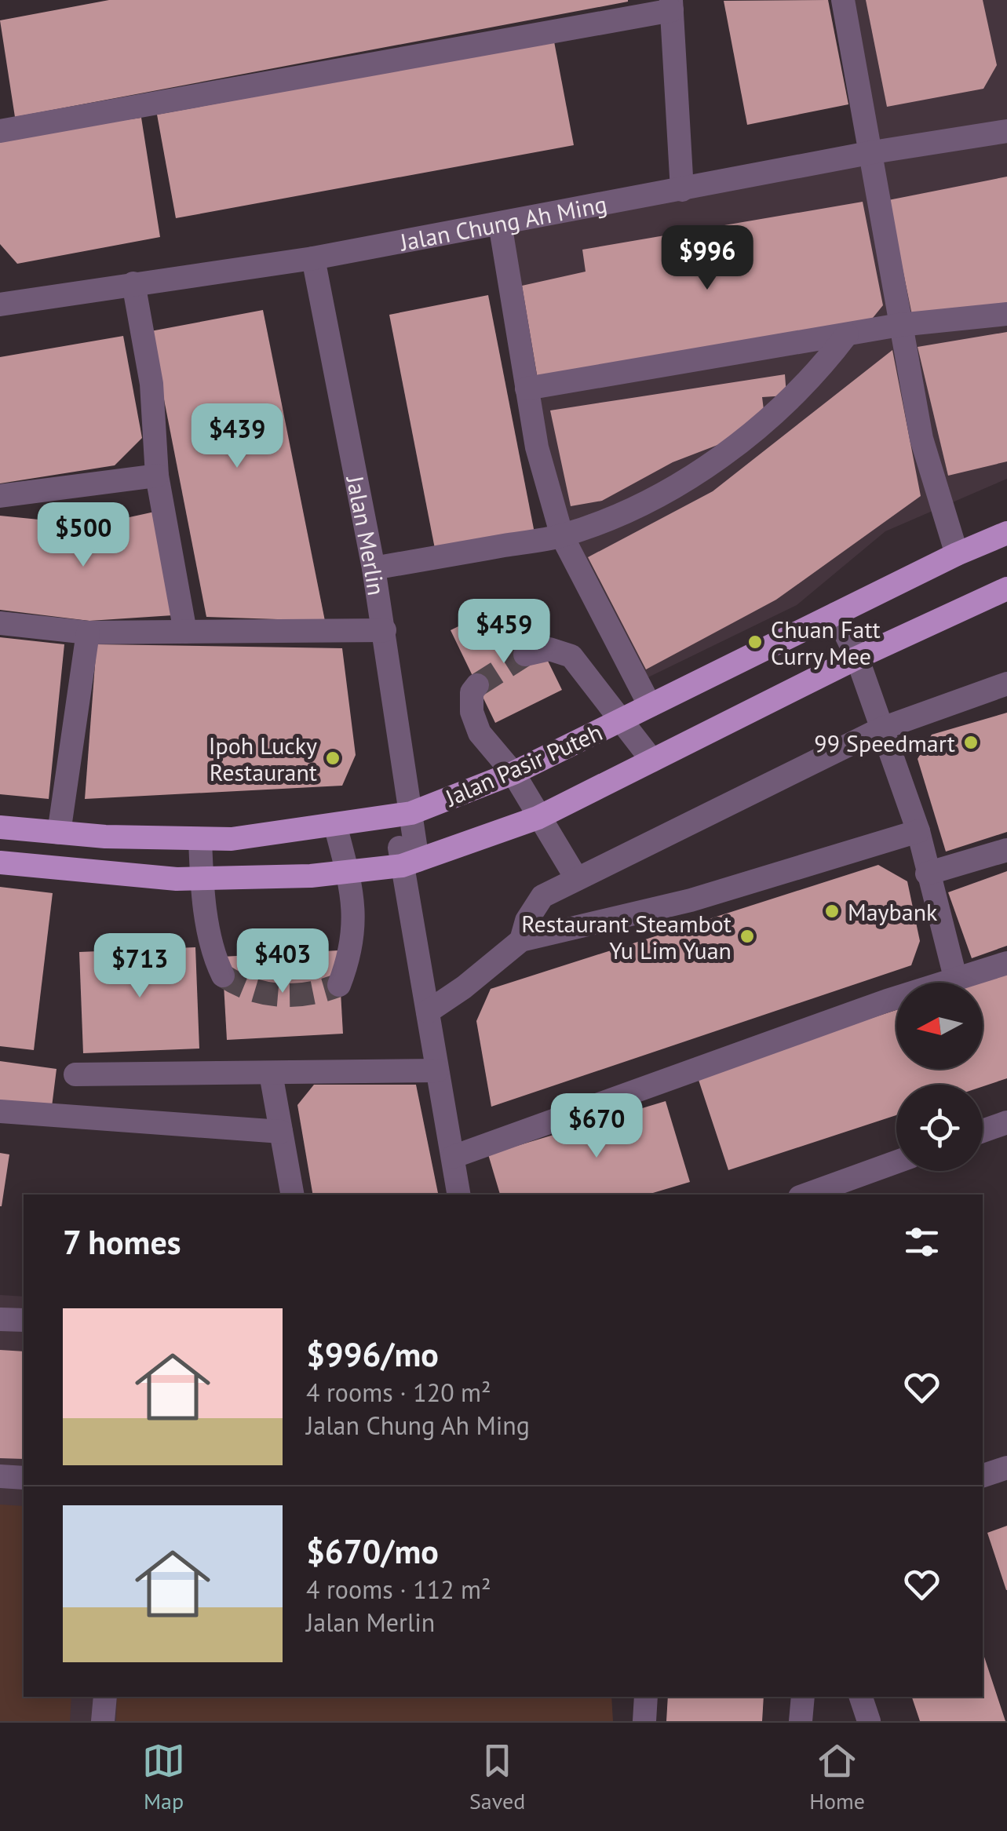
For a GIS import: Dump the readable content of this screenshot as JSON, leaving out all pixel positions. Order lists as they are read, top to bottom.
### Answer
{
  "streets": {
    "main road": ["Jalan Pasir Puteh"],
    "street": ["Jalan Chung Ah Ming", "Jalan Merlin"]
  },
  "crossings": [
    ["Jalan Chung Ah Ming", "Jalan Merlin"],
    ["Jalan Merlin", "Jalan Pasir Puteh"]
  ],
  "places": [
    "Chuan Fatt Curry Mee",
    "99 Speedmart",
    "Ipoh Lucky Restaurant",
    "Maybank",
    "Restaurant Steambot Yu Lim Yuan"
  ],
  "north": "left",
  "page": {
    "price": [
      "$996",
      "$439",
      "$500",
      "$459",
      "$403",
      "$713",
      "$670"
    ],
    "heading": "7 homes",
    "list": [
      {
        "name": "$996/mo",
        "note": "4 rooms · 120 m² · Jalan Chung Ah Ming"
      },
      {
        "name": "$670/mo",
        "note": "4 rooms · 112 m² · Jalan Merlin"
      }
    ],
    "tabs": ["Map", "Saved", "Home"]
  }
}
